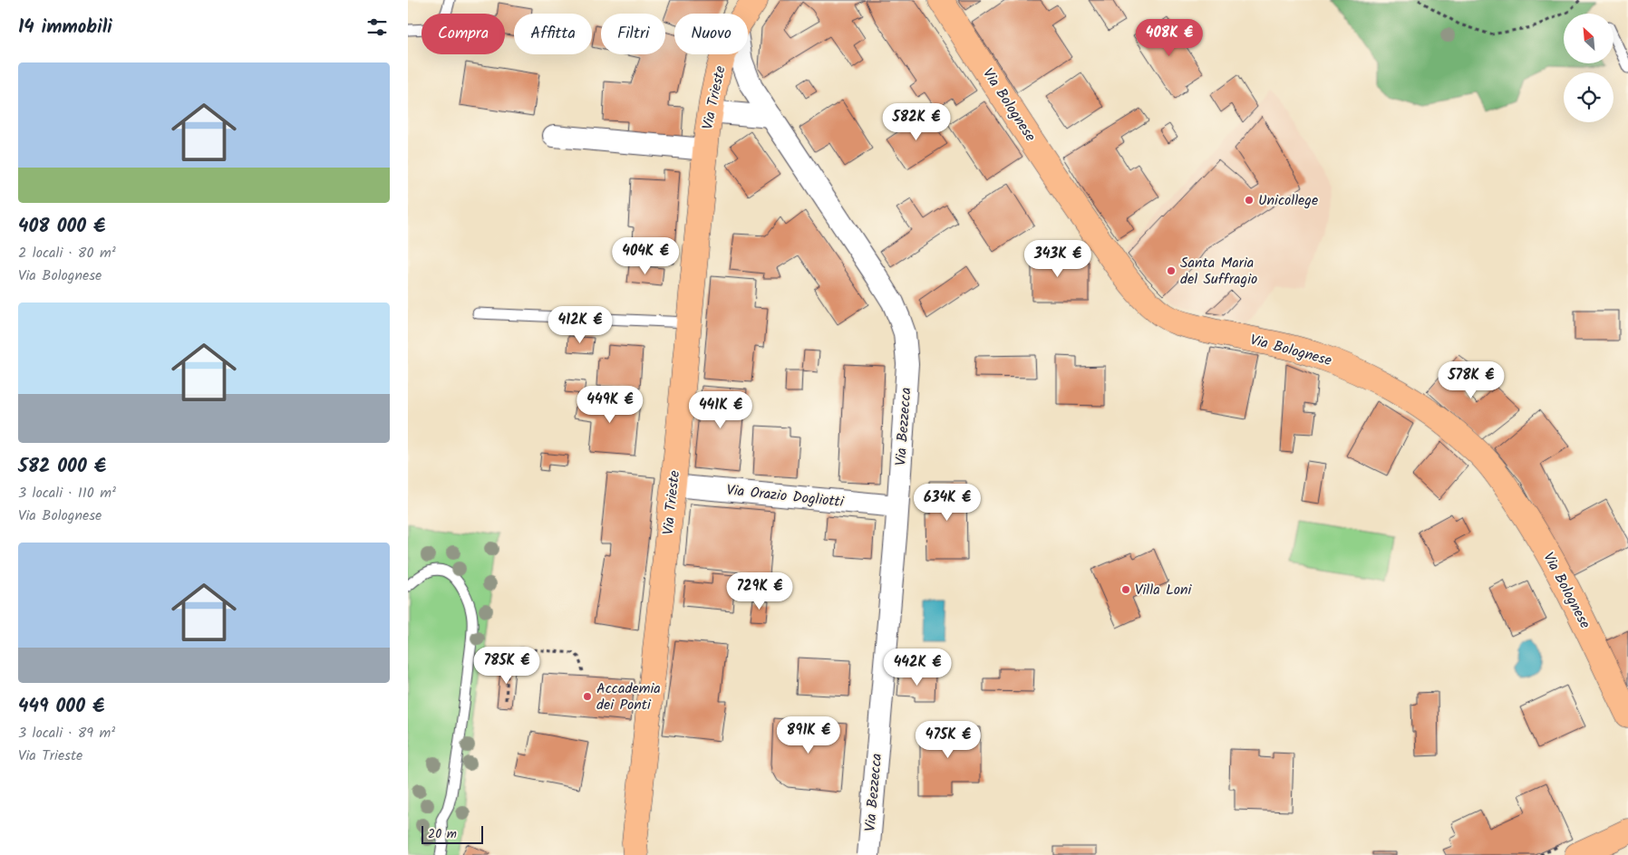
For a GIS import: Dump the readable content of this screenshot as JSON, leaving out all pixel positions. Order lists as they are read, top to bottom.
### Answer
{
  "streets": {
    "main road": ["Via Trieste", "Via Bolognese"],
    "street": ["Via Bezzecca", "Via Orazio Dogliotti"]
  },
  "crossings": [
    ["Via Trieste", "Via Orazio Dogliotti"],
    ["Via Bezzecca", "Via Orazio Dogliotti"]
  ],
  "places": [
    "Unicollege",
    "Santa Maria del Suffragio",
    "Villa Loni",
    "Accademia dei Ponti"
  ],
  "scale_bar": "20 m",
  "north": "top left",
  "page": {
    "heading": "14 immobili",
    "chip": [
      "Compra",
      "Affitta",
      "Filtri",
      "Nuovo"
    ],
    "price": [
      "408K €",
      "582K €",
      "404K €",
      "343K €",
      "412K €",
      "578K €",
      "449K €",
      "441K €",
      "634K €",
      "729K €",
      "785K €",
      "442K €",
      "891K €",
      "475K €"
    ],
    "list": [
      {
        "name": "408 000 €",
        "note": "2 locali · 80 m² · Via Bolognese"
      },
      {
        "name": "582 000 €",
        "note": "3 locali · 110 m² · Via Bolognese"
      },
      {
        "name": "449 000 €",
        "note": "3 locali · 89 m² · Via Trieste"
      }
    ],
    "scale": "20 m"
  }
}
